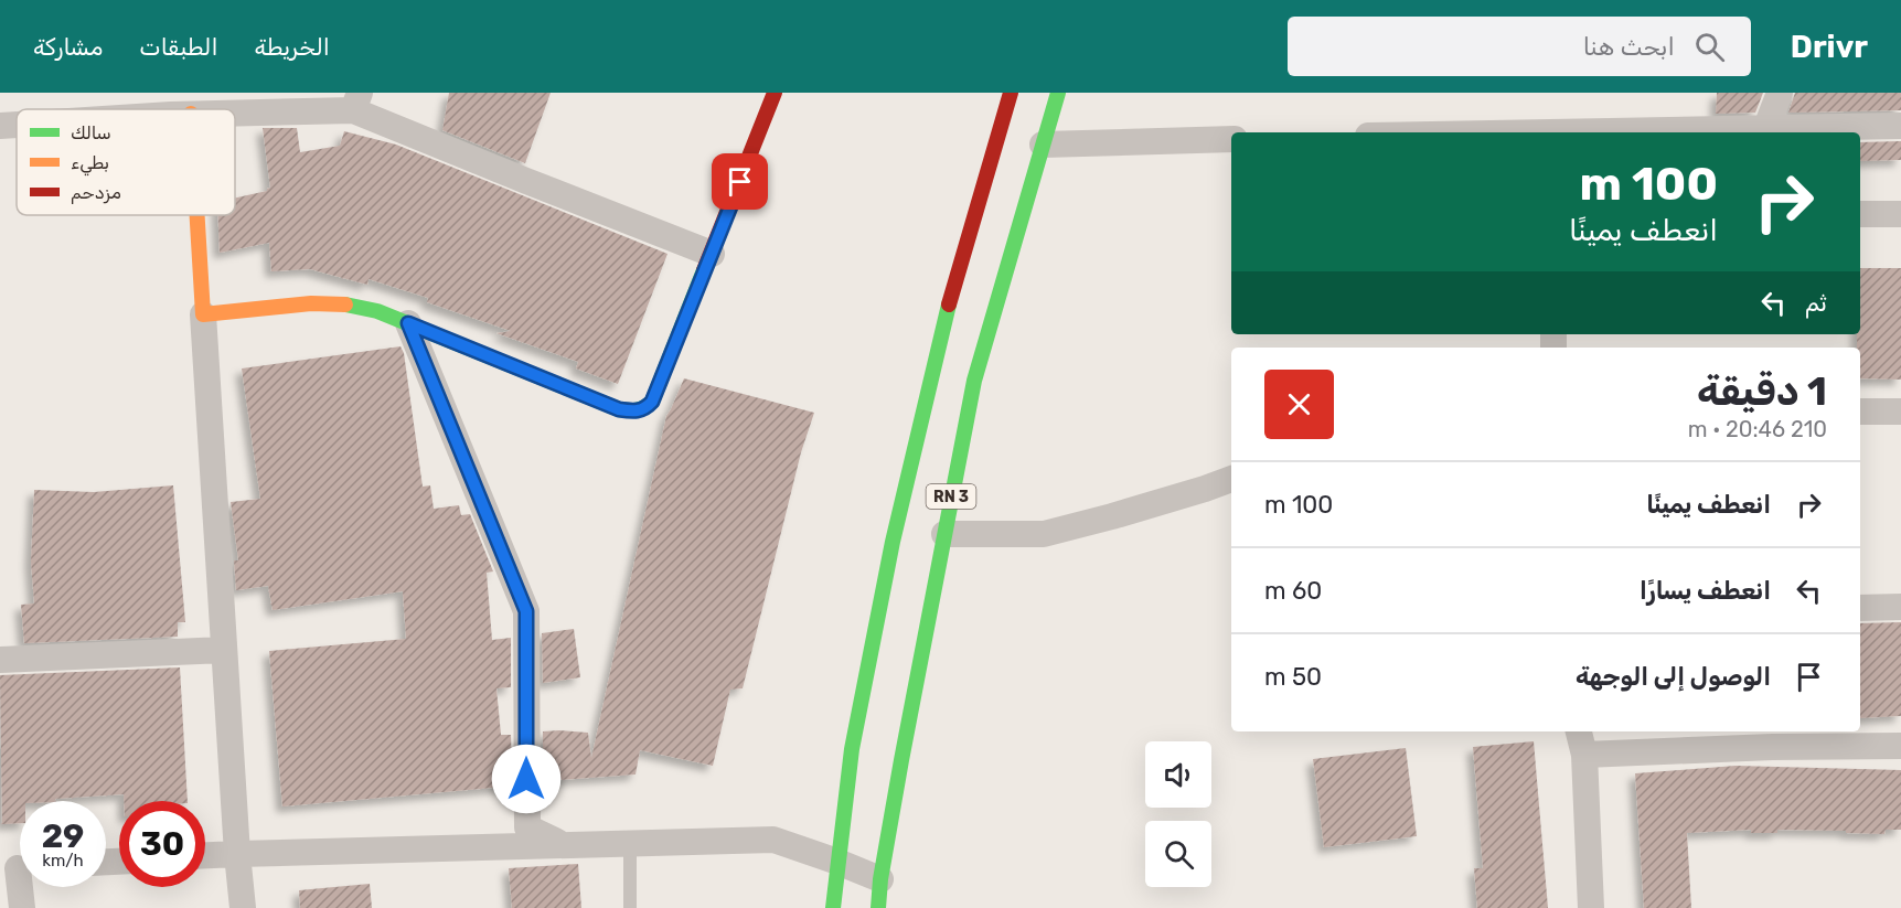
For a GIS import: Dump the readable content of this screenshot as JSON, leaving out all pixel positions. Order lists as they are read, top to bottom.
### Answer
{
  "streets": {
    "main road": ["RN 3"]
  },
  "legend": ["سالك", "بطيء", "مزدحم"],
  "page": {
    "header": "Drivr",
    "search": "ابحث هنا",
    "nav": ["الخريطة", "الطبقات", "مشاركة"],
    "turn": ["100 m", "انعطف يمينًا"],
    "then": "ثم",
    "heading": ["1 دقيقة", "210 m · 20:46"],
    "list": [
      {
        "name": "انعطف يمينًا",
        "value": "100 m"
      },
      {
        "name": "انعطف يسارًا",
        "value": "60 m"
      },
      {
        "name": "الوصول إلى الوجهة",
        "value": "50 m"
      }
    ],
    "speed": "29 km/h",
    "limit": "30"
  }
}
